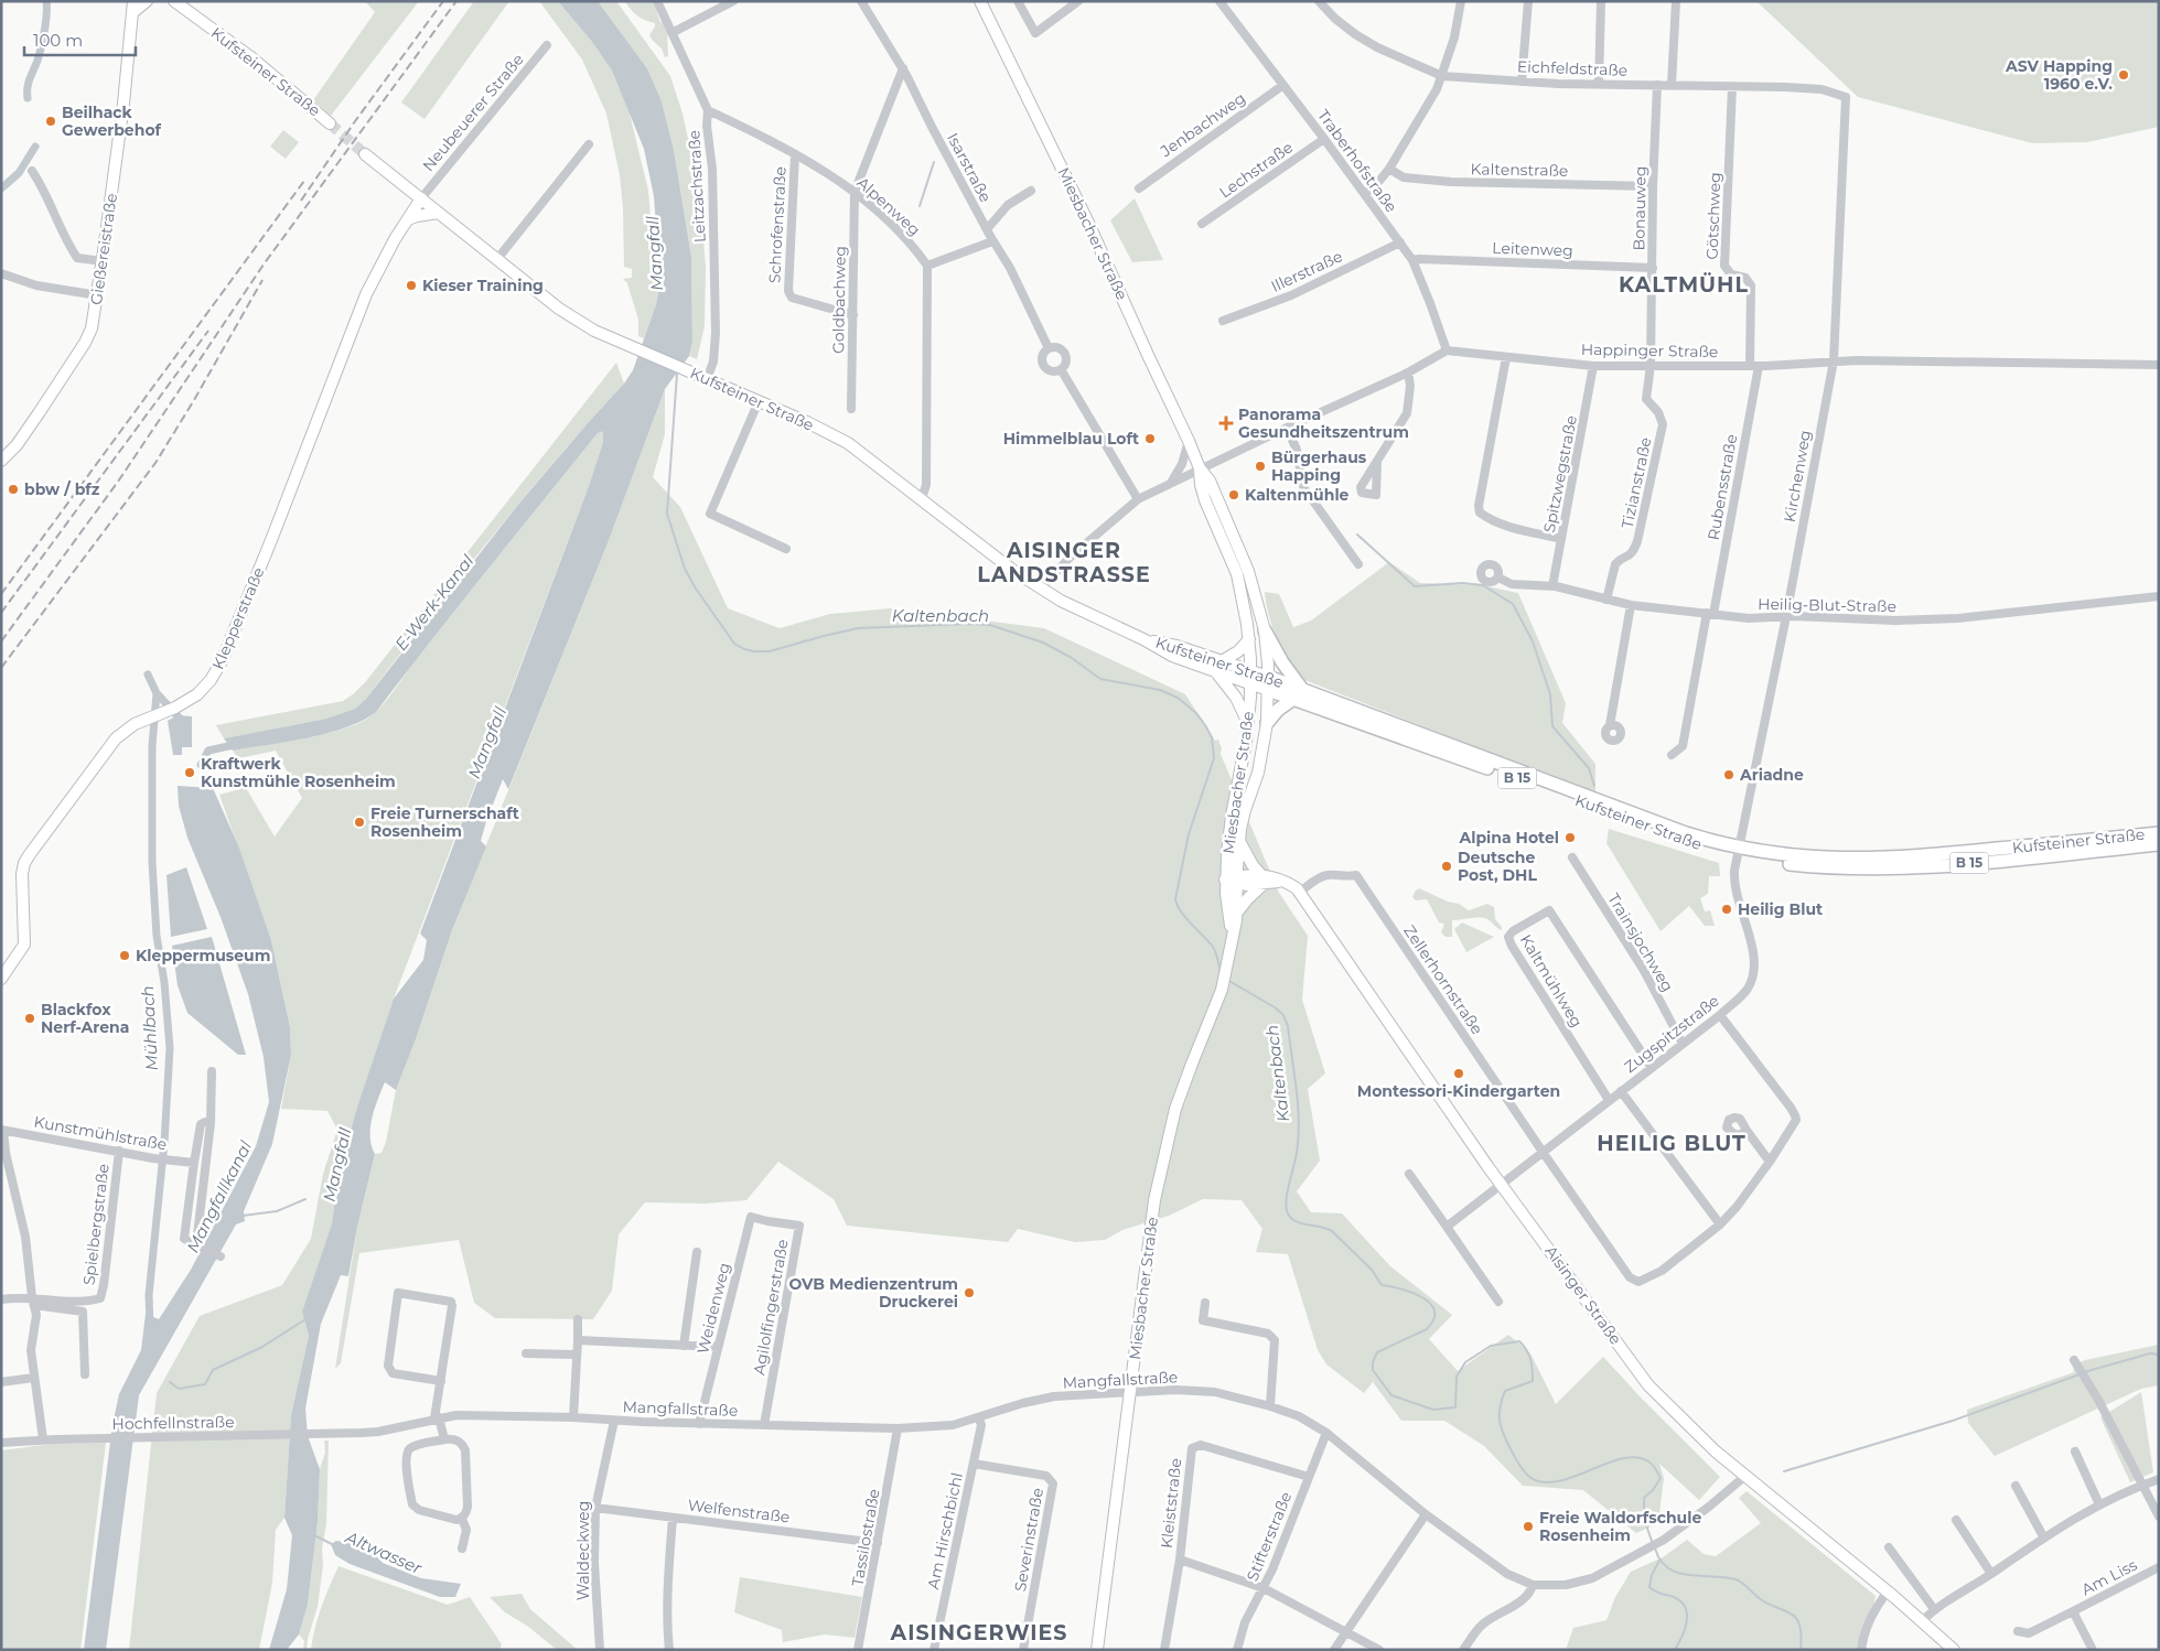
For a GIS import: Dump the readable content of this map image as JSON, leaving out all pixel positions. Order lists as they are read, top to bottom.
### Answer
{
  "streets": {
    "main road": [
      "Kufsteiner Straße",
      "Miesbacher Straße",
      "Gießereistraße",
      "Klepperstraße",
      "B 15",
      "Aisinger Straße"
    ],
    "street": [
      "Eichfeldstraße",
      "Neubeuerer Straße",
      "Jenbachweg",
      "Traberhofstraße",
      "Isarstraße",
      "Lechstraße",
      "Kaltenstraße",
      "Leitzachstraße",
      "Alpenweg",
      "Bonauweg",
      "Götschweg",
      "Schrofenstraße",
      "Leitenweg",
      "Illerstraße",
      "Goldbachweg",
      "Happinger Straße",
      "Spitzwegstraße",
      "Kirchenweg",
      "Tizianstraße",
      "Rubensstraße",
      "Heilig-Blut-Straße",
      "Trainsjochweg",
      "Zellerhornstraße",
      "Kaltmühlweg",
      "Zugspitzstraße",
      "Kunstmühlstraße",
      "Spielbergstraße",
      "Agilolfingerstraße",
      "Weidenweg",
      "Mangfallstraße",
      "Hochfellnstraße",
      "Kleiststraße",
      "Welfenstraße",
      "Am Hirschbichl",
      "Stifterstraße",
      "Tassilostraße",
      "Severinstraße",
      "Waldeckweg",
      "Am Liss"
    ]
  },
  "crossings": [
    ["Eichfeldstraße", "Bonauweg"],
    ["Eichfeldstraße", "Götschweg"],
    ["Eichfeldstraße", "Kirchenweg"],
    ["Kufsteiner Straße", "Neubeuerer Straße"],
    ["Kufsteiner Straße", "Leitzachstraße"],
    ["Kufsteiner Straße", "Miesbacher Straße"],
    ["Kufsteiner Straße", "Kirchenweg"],
    ["Kufsteiner Straße", "Klepperstraße"],
    ["Kufsteiner Straße", "Zugspitzstraße"],
    ["Neubeuerer Straße", "Klepperstraße"],
    ["Jenbachweg", "Traberhofstraße"],
    ["Traberhofstraße", "Lechstraße"],
    ["Traberhofstraße", "Leitenweg"],
    ["Traberhofstraße", "Illerstraße"],
    ["Traberhofstraße", "Happinger Straße"],
    ["Kaltenstraße", "Bonauweg"],
    ["Leitzachstraße", "Alpenweg"],
    ["Alpenweg", "Schrofenstraße"],
    ["Alpenweg", "Goldbachweg"],
    ["Bonauweg", "Leitenweg"],
    ["Bonauweg", "Happinger Straße"],
    ["Bonauweg", "Tizianstraße"],
    ["Götschweg", "Happinger Straße"],
    ["Götschweg", "Rubensstraße"],
    ["Schrofenstraße", "Goldbachweg"],
    ["Miesbacher Straße", "Aisinger Straße"],
    ["Miesbacher Straße", "Mangfallstraße"],
    ["Happinger Straße", "Spitzwegstraße"],
    ["Happinger Straße", "Kirchenweg"],
    ["Happinger Straße", "Tizianstraße"],
    ["Happinger Straße", "Rubensstraße"],
    ["Spitzwegstraße", "Heilig-Blut-Straße"],
    ["Kirchenweg", "Heilig-Blut-Straße"],
    ["Kirchenweg", "Zugspitzstraße"],
    ["Tizianstraße", "Heilig-Blut-Straße"],
    ["Rubensstraße", "Heilig-Blut-Straße"],
    ["Trainsjochweg", "Zugspitzstraße"],
    ["Zellerhornstraße", "Zugspitzstraße"],
    ["Zellerhornstraße", "Aisinger Straße"],
    ["Kaltmühlweg", "Zugspitzstraße"],
    ["Zugspitzstraße", "Aisinger Straße"],
    ["Kunstmühlstraße", "Spielbergstraße"],
    ["Aisinger Straße", "Mangfallstraße"],
    ["Agilolfingerstraße", "Weidenweg"],
    ["Agilolfingerstraße", "Mangfallstraße"],
    ["Weidenweg", "Mangfallstraße"],
    ["Mangfallstraße", "Hochfellnstraße"],
    ["Mangfallstraße", "Am Hirschbichl"],
    ["Mangfallstraße", "Stifterstraße"],
    ["Mangfallstraße", "Tassilostraße"],
    ["Mangfallstraße", "Waldeckweg"],
    ["Kleiststraße", "Stifterstraße"],
    ["Welfenstraße", "Tassilostraße"],
    ["Welfenstraße", "Waldeckweg"],
    ["Am Hirschbichl", "Severinstraße"]
  ],
  "districts": [
    "KALTMÜHL",
    "AISINGER LANDSTRASSE",
    "HEILIG BLUT",
    "AISINGERWIES"
  ],
  "water": [
    "Mangfall",
    "E-Werk-Kanal",
    "Kaltenbach",
    "Mühlbach",
    "Mangfallkanal",
    "Altwasser"
  ],
  "places": {
    "other": [
      "ASV Happing 1960 e.V.",
      "Beilhack Gewerbehof",
      "Kieser Training",
      "Himmelblau Loft",
      "Bürgerhaus Happing",
      "bbw / bfz",
      "Kaltenmühle",
      "Kraftwerk Kunstmühle Rosenheim",
      "Ariadne",
      "Freie Turnerschaft Rosenheim",
      "Alpina Hotel",
      "Deutsche Post, DHL",
      "Heilig Blut",
      "Kleppermuseum",
      "Blackfox Nerf-Arena",
      "Montessori-Kindergarten",
      "OVB Medienzentrum Druckerei",
      "Freie Waldorfschule Rosenheim"
    ],
    "health": ["Panorama Gesundheitszentrum"]
  },
  "scale_bar": "100 m"
}
